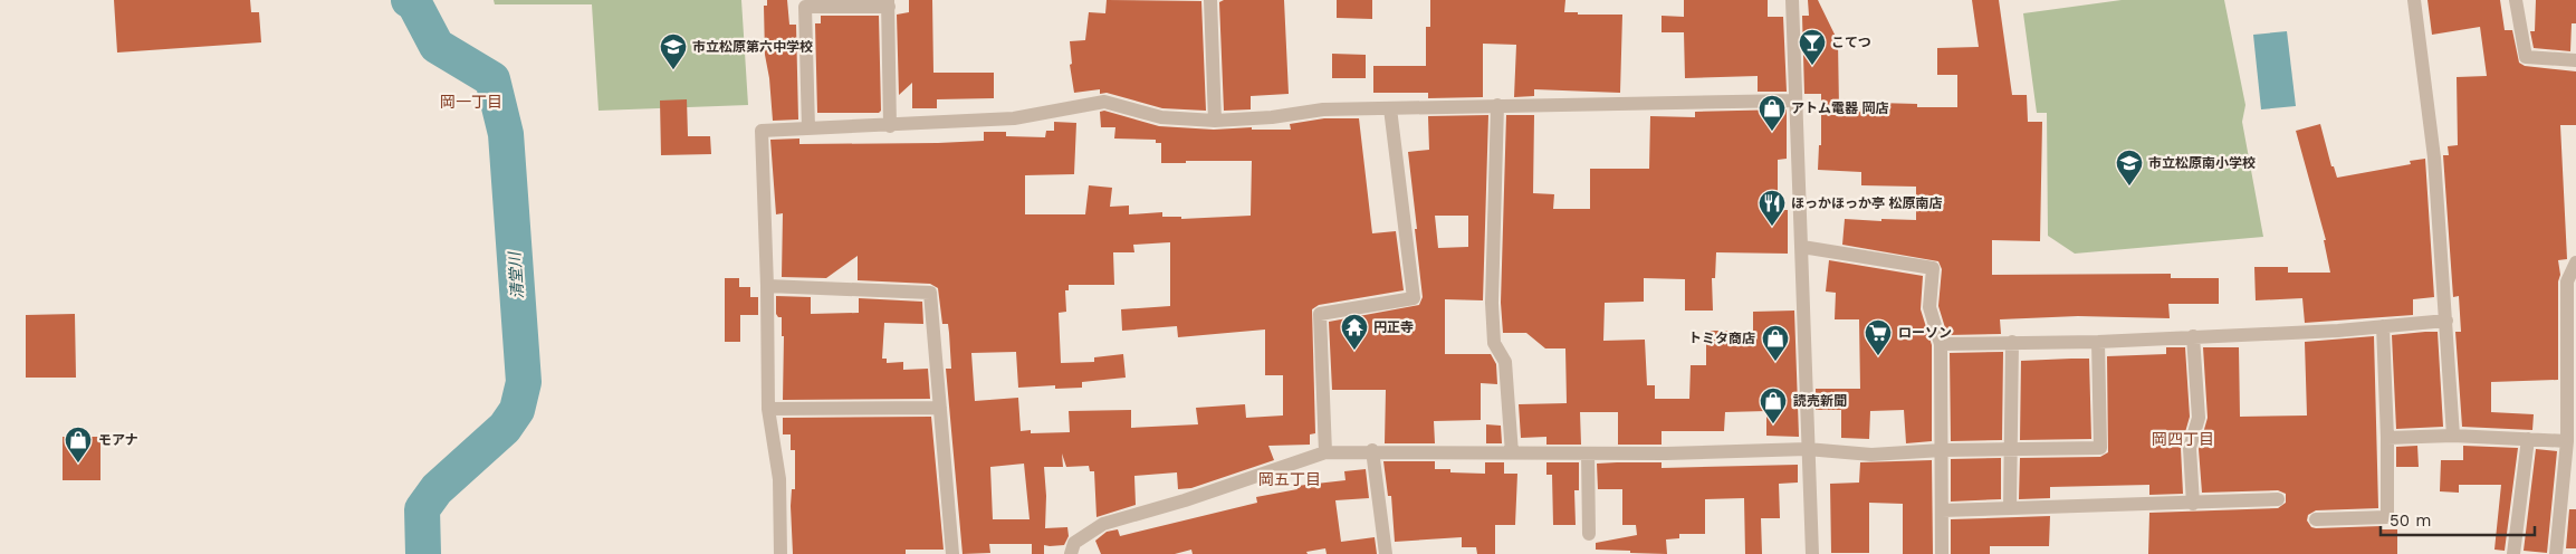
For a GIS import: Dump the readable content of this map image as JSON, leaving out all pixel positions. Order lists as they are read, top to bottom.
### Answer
{
  "districts": ["岡一丁目", "岡四丁目", "岡五丁目"],
  "water": ["清堂川"],
  "places": {
    "bar": ["こてつ"],
    "school or university": ["市立松原第六中学校", "市立松原南小学校"],
    "shop": [
      "アトム電器 岡店",
      "トミタ商店",
      "読売新聞",
      "モアナ"
    ],
    "restaurant": ["ほっかほっか亭 松原南店"],
    "temple": ["円正寺"],
    "supermarket": ["ローソン"]
  },
  "scale_bar": "50 m"
}
